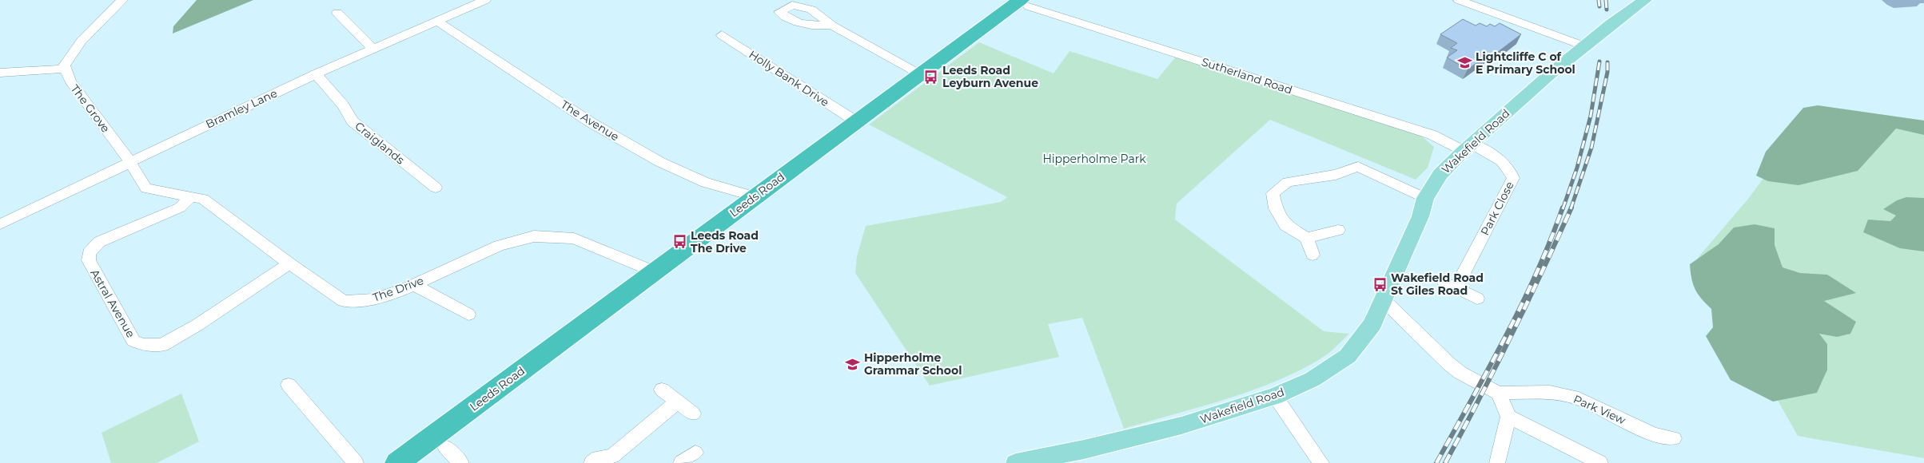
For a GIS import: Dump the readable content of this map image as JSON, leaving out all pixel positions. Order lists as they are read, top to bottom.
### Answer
{
  "streets": {
    "highway": ["Leeds Road"],
    "main road": ["Wakefield Road"],
    "street": [
      "Sutherland Road",
      "Holly Bank Drive",
      "The Grove",
      "Bramley Lane",
      "The Avenue",
      "Craiglands",
      "Park Close",
      "The Drive",
      "Astral Avenue",
      "Park View"
    ]
  },
  "crossings": [
    ["Sutherland Road", "Wakefield Road"],
    ["Sutherland Road", "Leeds Road"],
    ["Sutherland Road", "Park Close"],
    ["Holly Bank Drive", "Leeds Road"],
    ["The Grove", "Bramley Lane"],
    ["The Grove", "The Drive"],
    ["Bramley Lane", "The Avenue"],
    ["Bramley Lane", "Craiglands"],
    ["Bramley Lane", "The Drive"],
    ["The Avenue", "Leeds Road"],
    ["Wakefield Road", "Park Close"],
    ["Leeds Road", "The Drive"],
    ["The Drive", "Astral Avenue"]
  ],
  "parks": ["Hipperholme Park"],
  "places": {
    "school or university": ["Lightcliffe C of E Primary School", "Hipperholme Grammar School"],
    "bus stop": ["Leeds Road Leyburn Avenue", "Leeds Road The Drive", "Wakefield Road St Giles Road"]
  }
}
